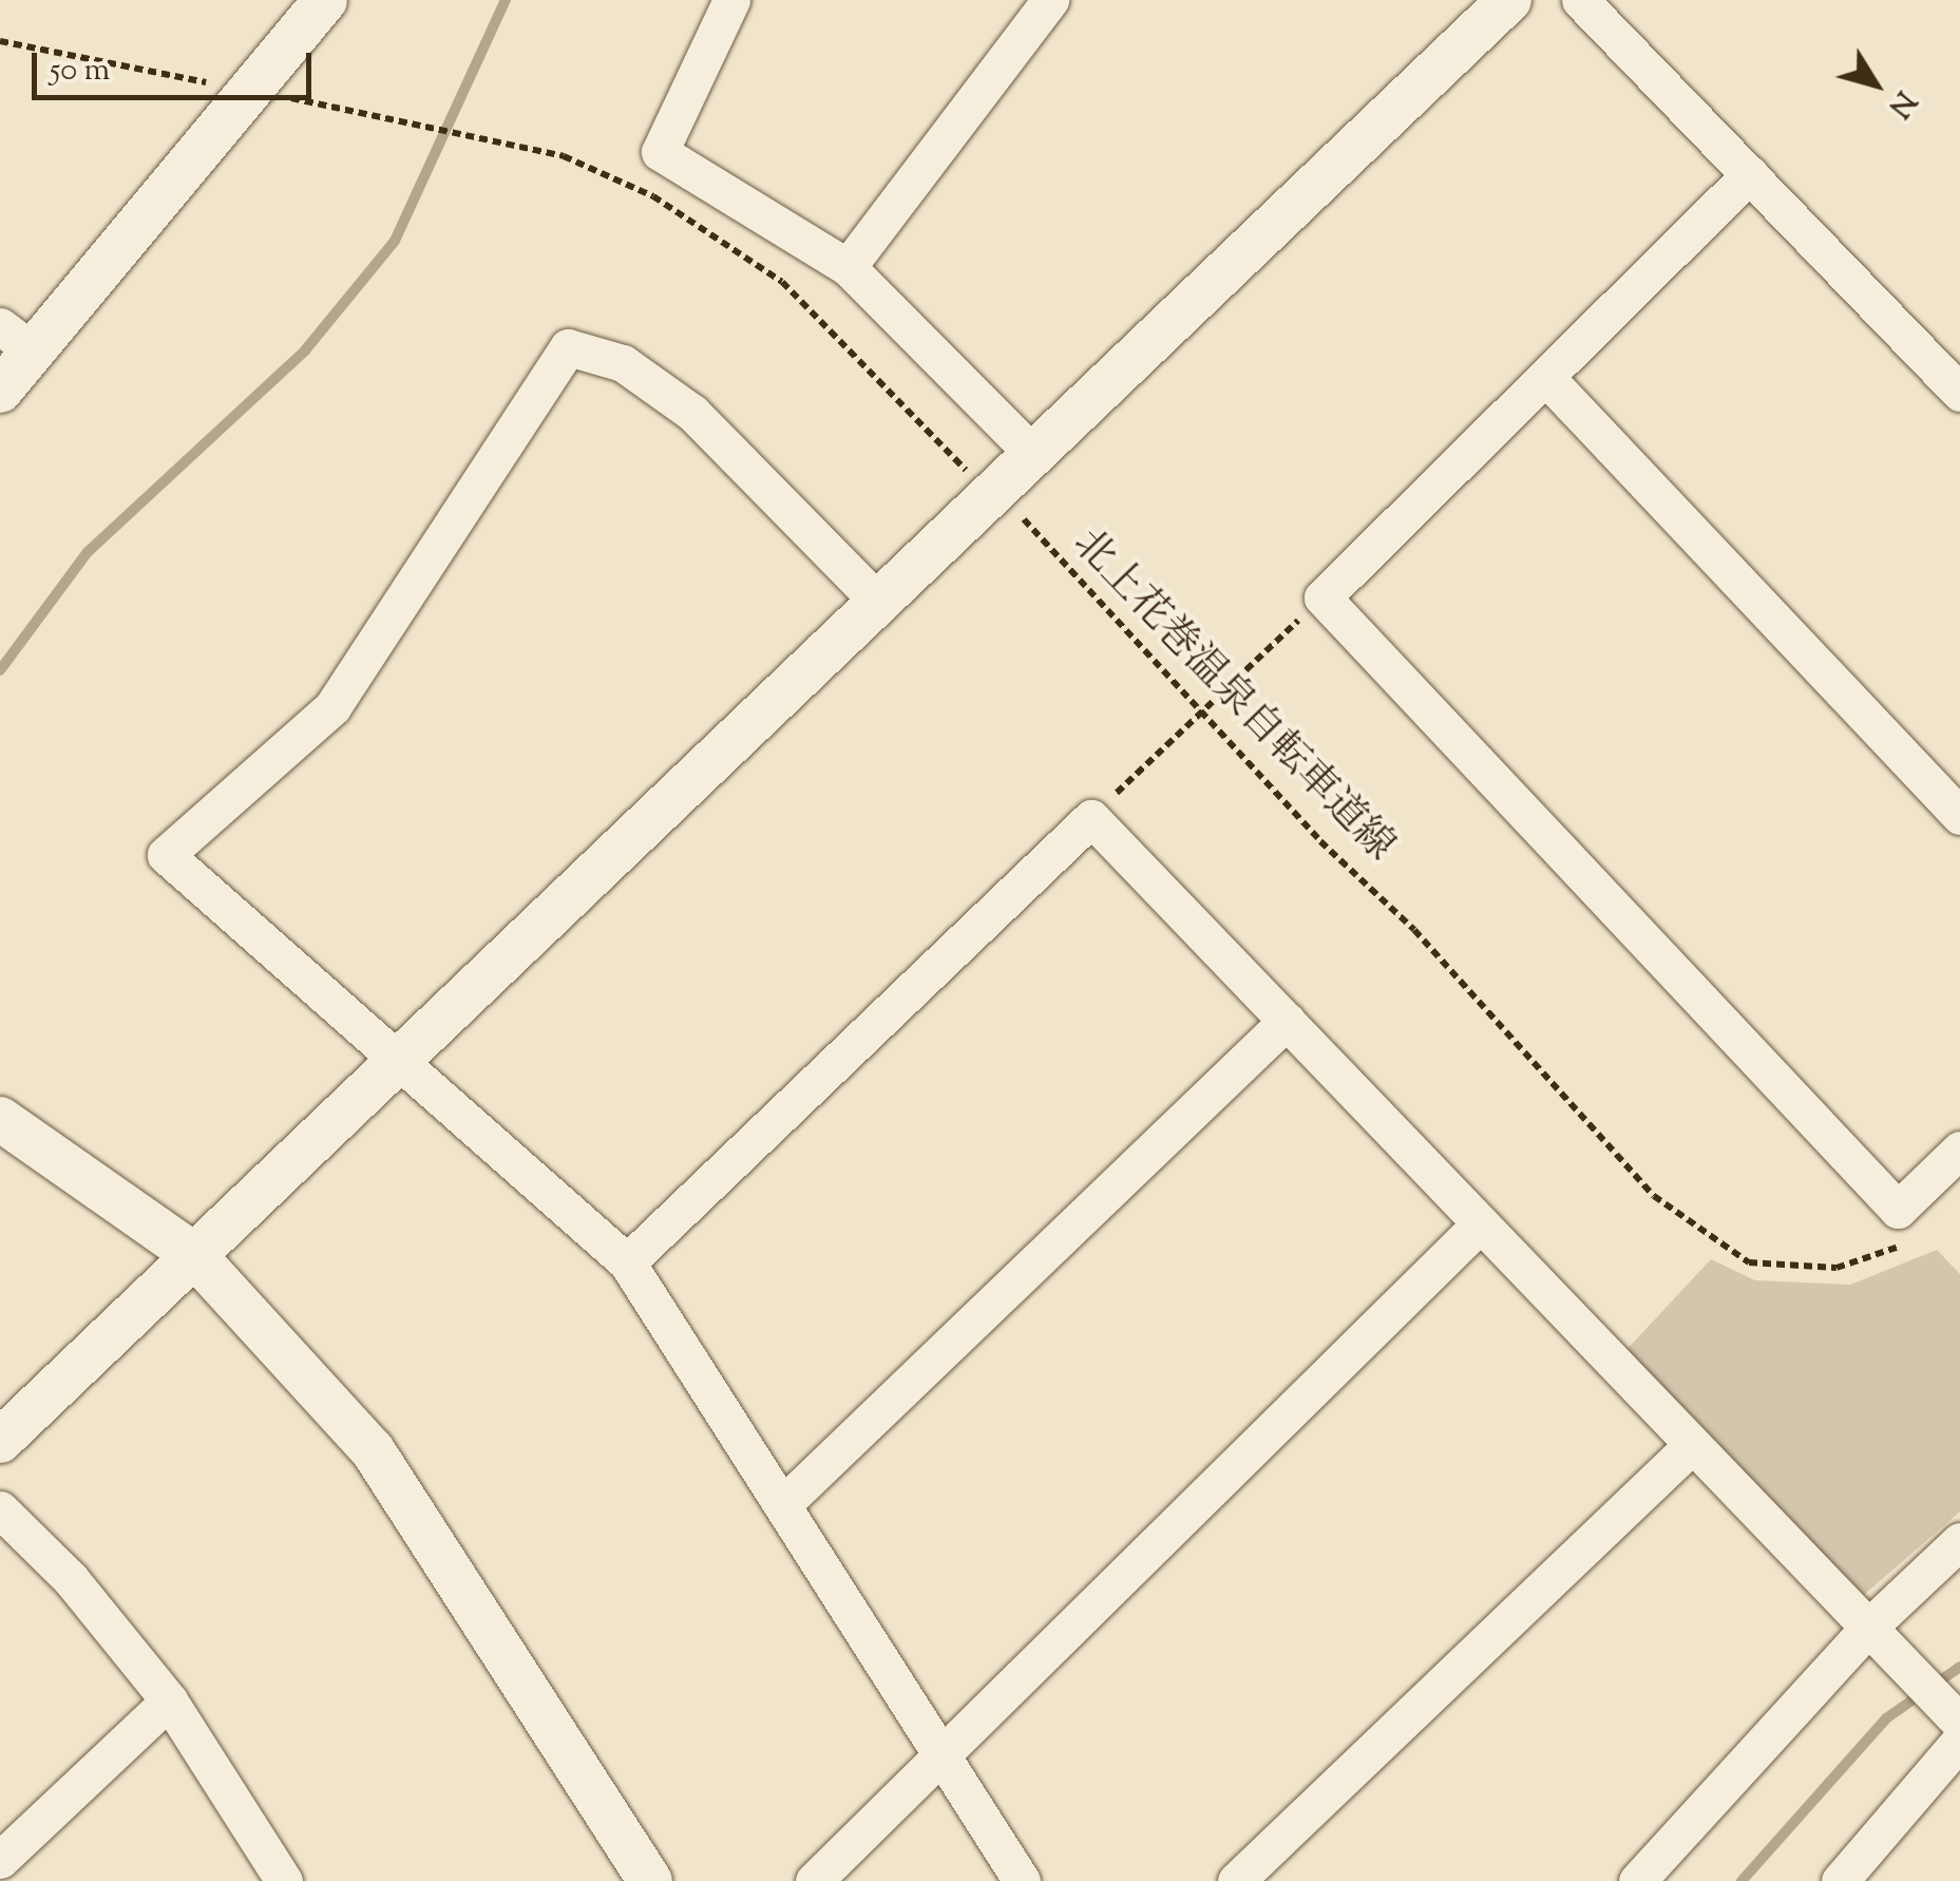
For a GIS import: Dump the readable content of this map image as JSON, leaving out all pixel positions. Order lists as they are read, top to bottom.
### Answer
{
  "streets": {
    "path": ["北上花巻温泉自転車道線"]
  },
  "scale_bar": "50 m",
  "north": "bottom right"
}
